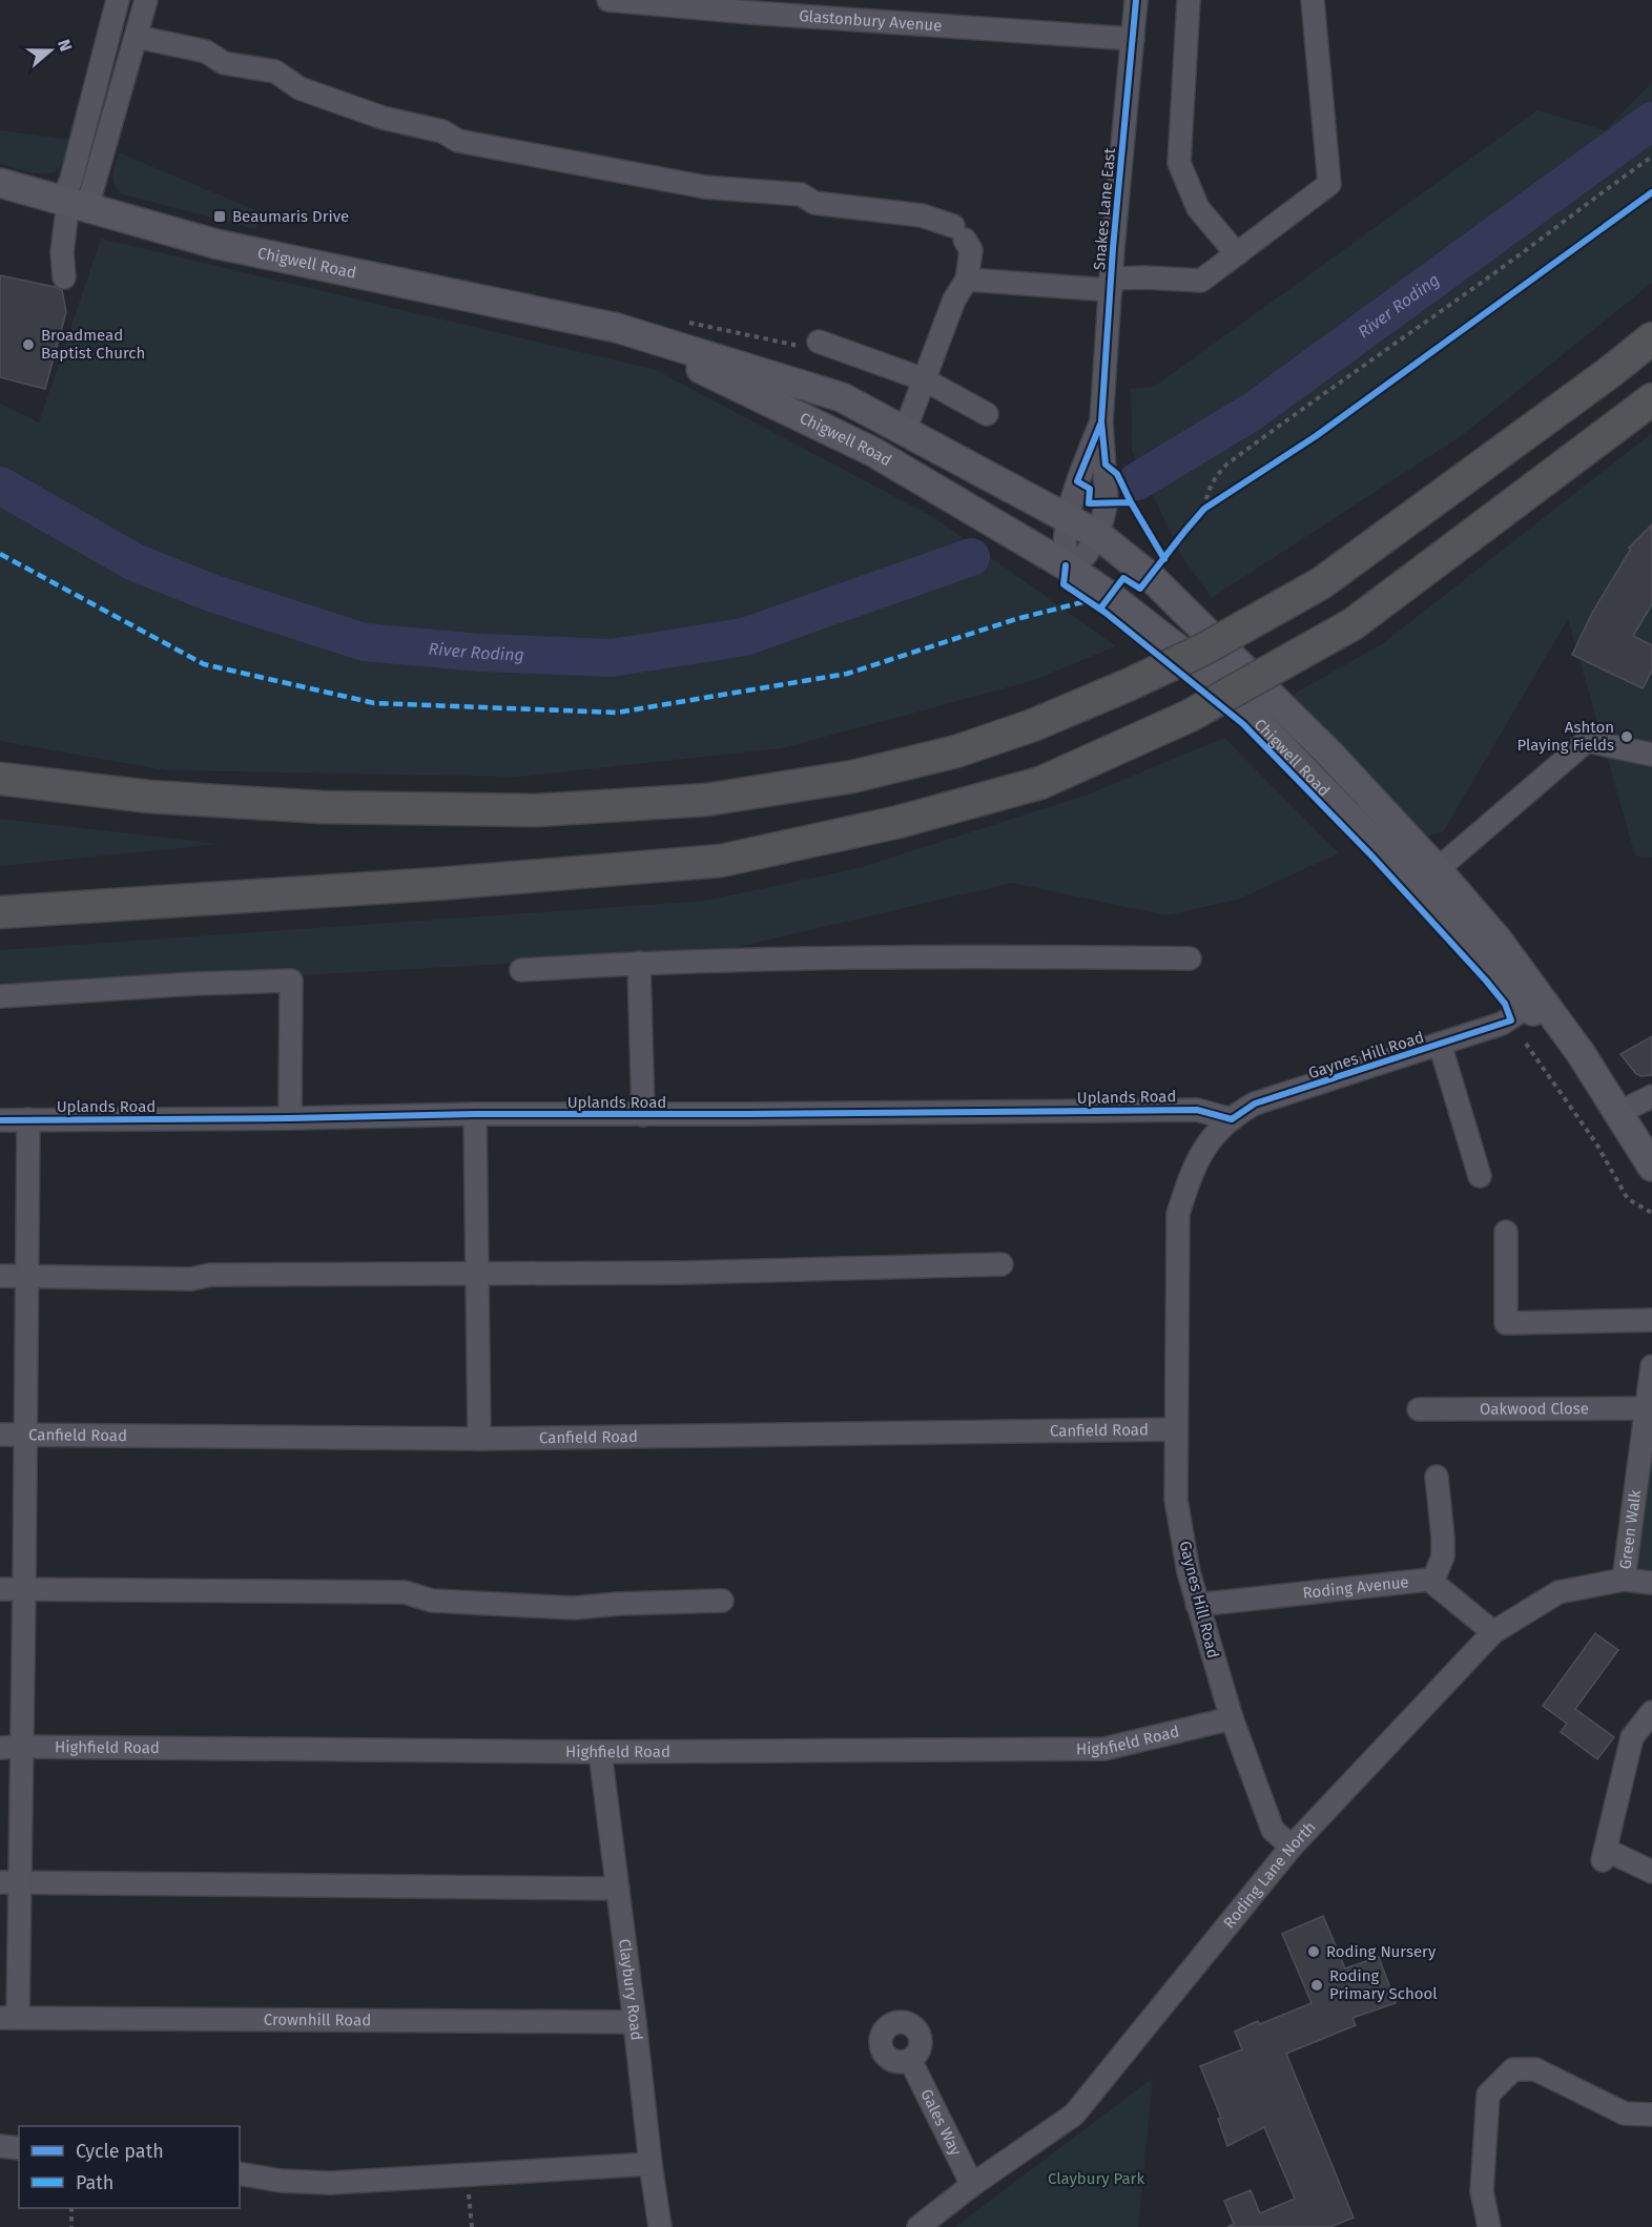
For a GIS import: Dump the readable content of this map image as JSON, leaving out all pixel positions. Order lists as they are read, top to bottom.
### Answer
{
  "streets": {
    "main road": ["Chigwell Road"],
    "street": [
      "Glastonbury Avenue",
      "Snakes Lane East",
      "Gaynes Hill Road",
      "Uplands Road",
      "Oakwood Close",
      "Canfield Road",
      "Green Walk",
      "Roding Avenue",
      "Highfield Road",
      "Roding Lane North",
      "Claybury Road",
      "Crownhill Road",
      "Gales Way"
    ]
  },
  "crossings": [
    ["Glastonbury Avenue", "Snakes Lane East"],
    ["Snakes Lane East", "Chigwell Road"],
    ["Chigwell Road", "Gaynes Hill Road"],
    ["Gaynes Hill Road", "Uplands Road"],
    ["Gaynes Hill Road", "Canfield Road"],
    ["Gaynes Hill Road", "Roding Avenue"],
    ["Gaynes Hill Road", "Highfield Road"],
    ["Gaynes Hill Road", "Roding Lane North"],
    ["Oakwood Close", "Green Walk"],
    ["Green Walk", "Roding Lane North"],
    ["Highfield Road", "Claybury Road"],
    ["Roding Lane North", "Gales Way"],
    ["Claybury Road", "Crownhill Road"]
  ],
  "water": ["River Roding"],
  "parks": ["Claybury Park"],
  "places": {
    "transit": ["Beaumaris Drive"],
    "other": [
      "Broadmead Baptist Church",
      "Ashton Playing Fields",
      "Roding Nursery",
      "Roding Primary School"
    ]
  },
  "legend": ["Cycle path", "Path"],
  "north": "right"
}
